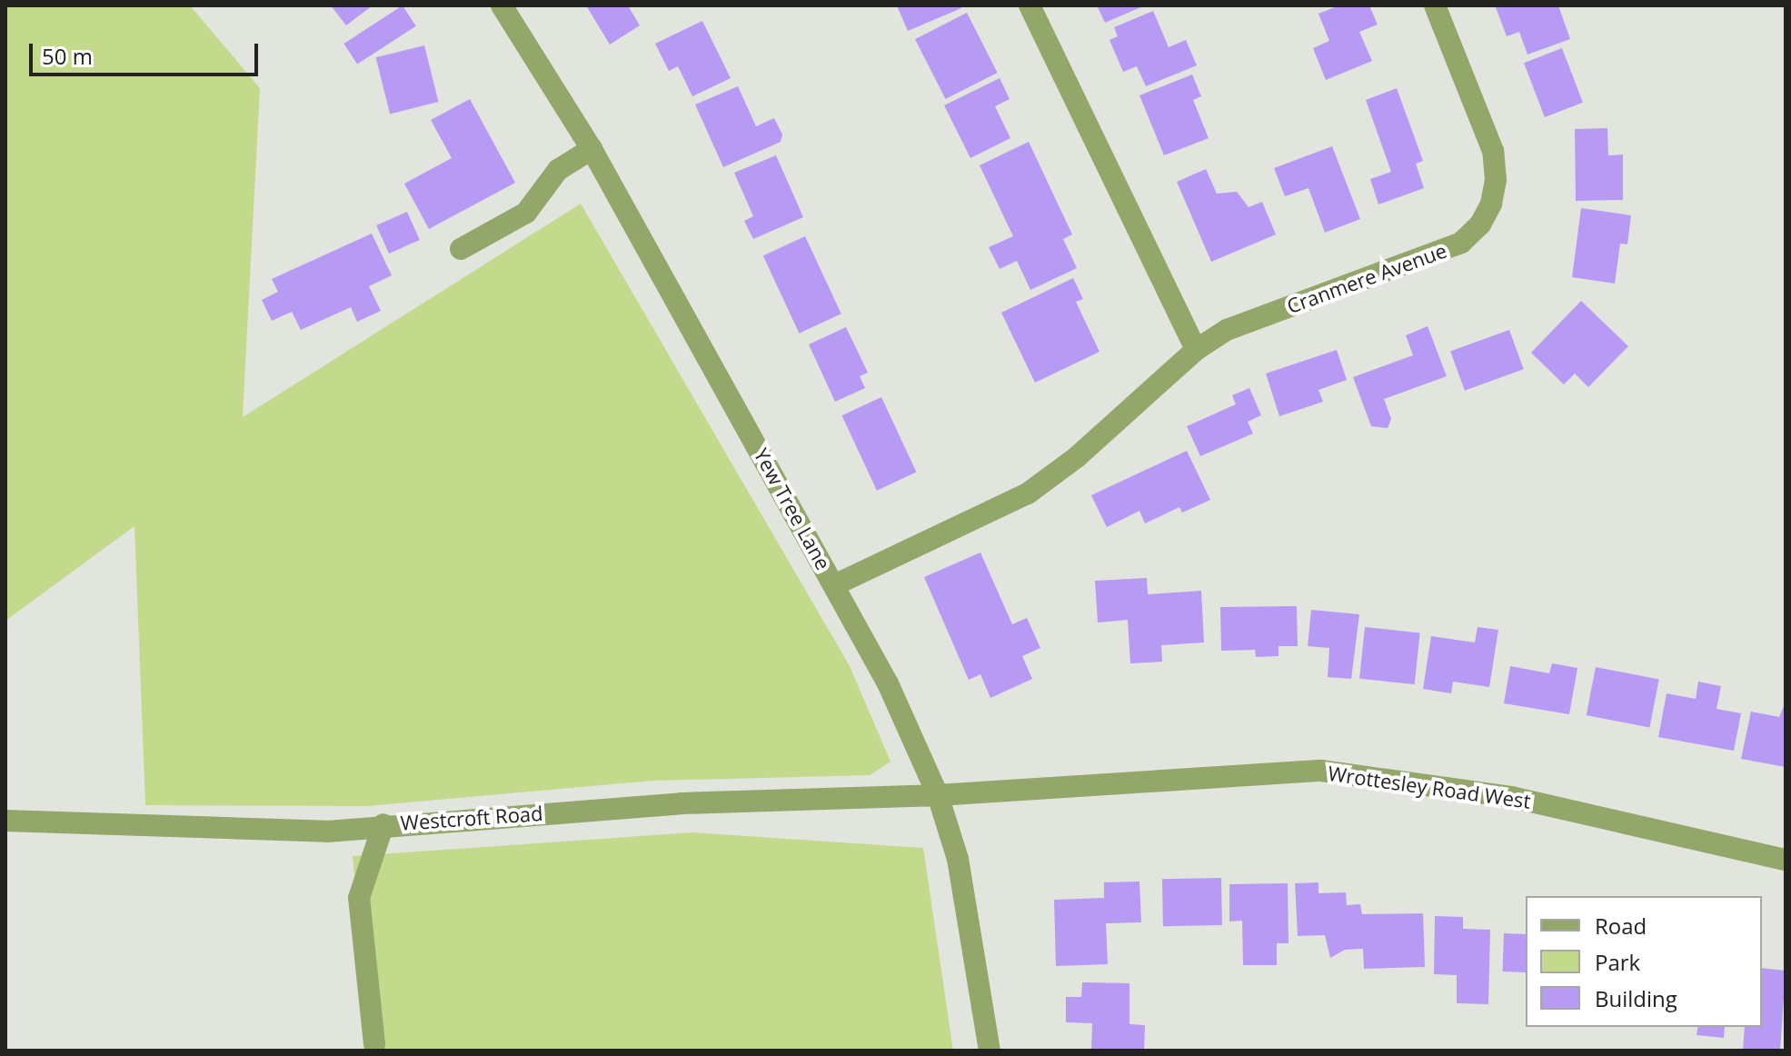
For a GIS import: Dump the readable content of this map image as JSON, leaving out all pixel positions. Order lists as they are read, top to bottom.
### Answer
{
  "streets": {
    "street": [
      "Cranmere Avenue",
      "Yew Tree Lane",
      "Wrottesley Road West",
      "Westcroft Road"
    ]
  },
  "crossings": [
    ["Cranmere Avenue", "Yew Tree Lane"],
    ["Yew Tree Lane", "Wrottesley Road West"],
    ["Yew Tree Lane", "Westcroft Road"],
    ["Wrottesley Road West", "Westcroft Road"]
  ],
  "legend": ["Road", "Park", "Building"],
  "scale_bar": "50 m"
}
